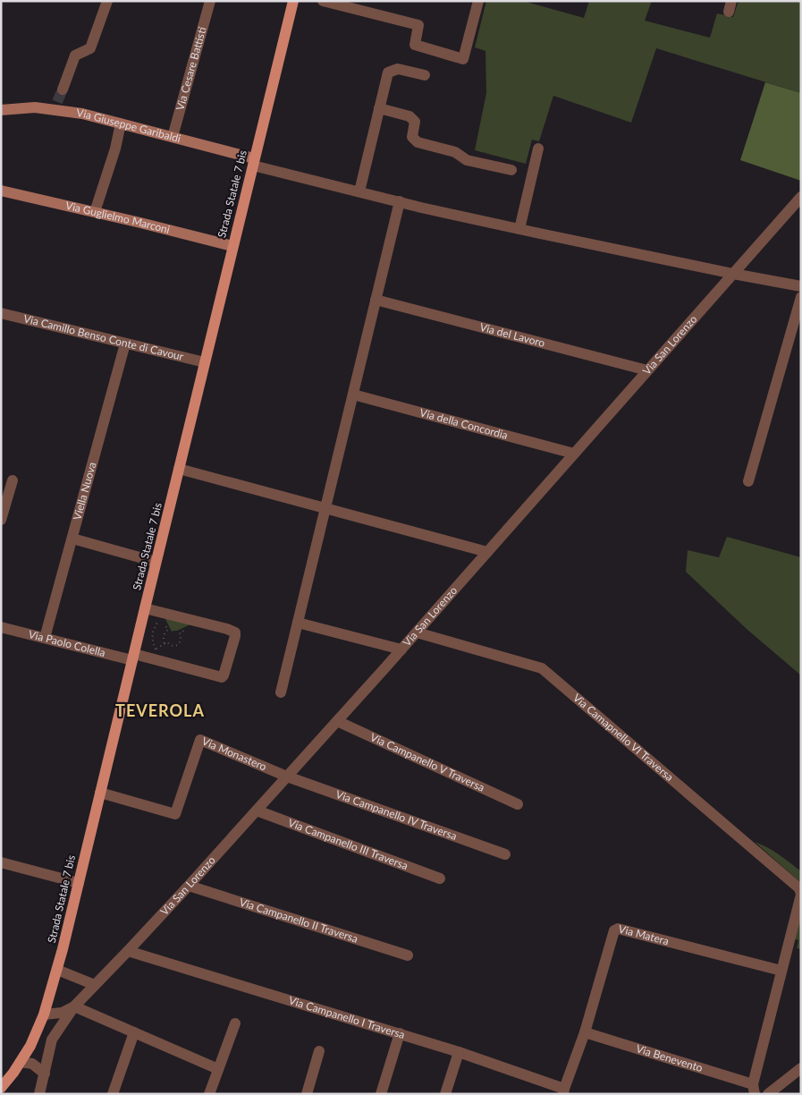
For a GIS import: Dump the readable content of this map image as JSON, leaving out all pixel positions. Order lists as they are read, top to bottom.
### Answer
{
  "streets": {
    "main road": ["Strada Statale 7 bis"],
    "street": [
      "Via Cesare Battisti",
      "Via Giuseppe Garibaldi",
      "Via Guglielmo Marconi",
      "Via del Lavoro",
      "Via Camillo Benso Conte di Cavour",
      "Via San Lorenzo",
      "Via della Concordia",
      "Viella Nuova",
      "Via Paolo Colella",
      "Via Camapnello VI Traversa",
      "Via Monastero",
      "Via Campanello V Traversa",
      "Via Campanello IV Traversa",
      "Via Campanello III Traversa",
      "Via Campanello II Traversa",
      "Via Matera",
      "Via Campanello I Traversa",
      "Via Benevento"
    ]
  },
  "crossings": [
    ["Via Cesare Battisti", "Via Giuseppe Garibaldi"],
    ["Via Giuseppe Garibaldi", "Strada Statale 7 bis"],
    ["Strada Statale 7 bis", "Via Guglielmo Marconi"],
    ["Strada Statale 7 bis", "Via Camillo Benso Conte di Cavour"],
    ["Strada Statale 7 bis", "Via San Lorenzo"],
    ["Strada Statale 7 bis", "Via Paolo Colella"],
    ["Strada Statale 7 bis", "Via Monastero"],
    ["Via del Lavoro", "Via San Lorenzo"],
    ["Via Camillo Benso Conte di Cavour", "Viella Nuova"],
    ["Via San Lorenzo", "Via della Concordia"],
    ["Via San Lorenzo", "Via Camapnello VI Traversa"],
    ["Via San Lorenzo", "Via Monastero"],
    ["Via San Lorenzo", "Via Campanello V Traversa"],
    ["Via San Lorenzo", "Via Campanello IV Traversa"],
    ["Via San Lorenzo", "Via Campanello III Traversa"],
    ["Via San Lorenzo", "Via Campanello II Traversa"],
    ["Via San Lorenzo", "Via Campanello I Traversa"],
    ["Viella Nuova", "Via Paolo Colella"],
    ["Via Camapnello VI Traversa", "Via Matera"],
    ["Via Camapnello VI Traversa", "Via Benevento"],
    ["Via Monastero", "Via Campanello IV Traversa"],
    ["Via Matera", "Via Campanello I Traversa"],
    ["Via Matera", "Via Benevento"]
  ],
  "districts": ["TEVEROLA"]
}
